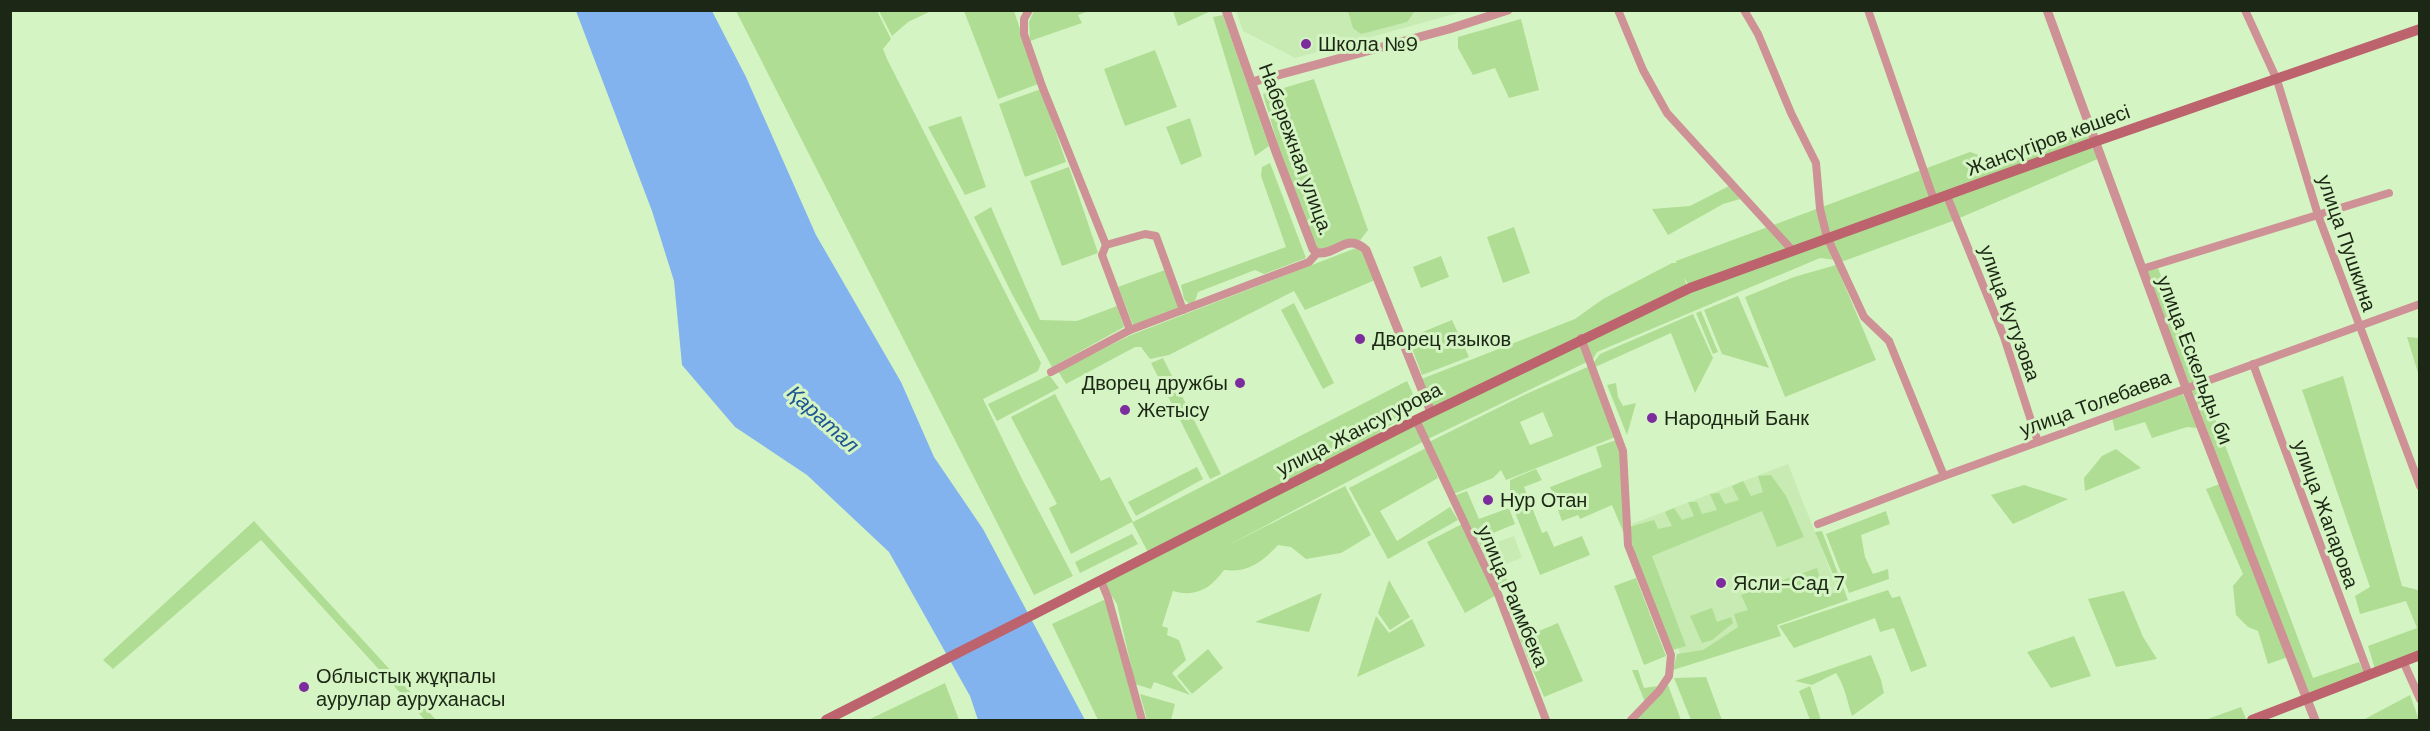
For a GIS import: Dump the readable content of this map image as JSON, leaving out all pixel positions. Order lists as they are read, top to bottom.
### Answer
{
  "streets": {
    "main road": ["Жансүгіров көшесі", "улица Жансугурова"],
    "street": [
      "Набережная улица.",
      "улица Пушкина",
      "улица Кутузова",
      "улица Ескельды би",
      "улица Толебаева",
      "улица Жапарова",
      "улица Раимбека"
    ]
  },
  "crossings": [
    ["Жансүгіров көшесі", "улица Пушкина"],
    ["Жансүгіров көшесі", "улица Кутузова"],
    ["Жансүгіров көшесі", "улица Ескельды би"],
    ["Жансүгіров көшесі", "улица Жансугурова"],
    ["Набережная улица.", "улица Жансугурова"],
    ["улица Пушкина", "улица Толебаева"],
    ["улица Кутузова", "улица Толебаева"],
    ["улица Ескельды би", "улица Толебаева"],
    ["улица Толебаева", "улица Жапарова"],
    ["улица Жансугурова", "улица Раимбека"]
  ],
  "water": ["Қаратал"],
  "places": [
    "Школа №9",
    "Дворец языков",
    "Дворец дружбы",
    "Жетысу",
    "Народный Банк",
    "Нур Отан",
    "Ясли-Сад 7",
    "Облыстық жұқпалы аурулар ауруханасы"
  ]
}
